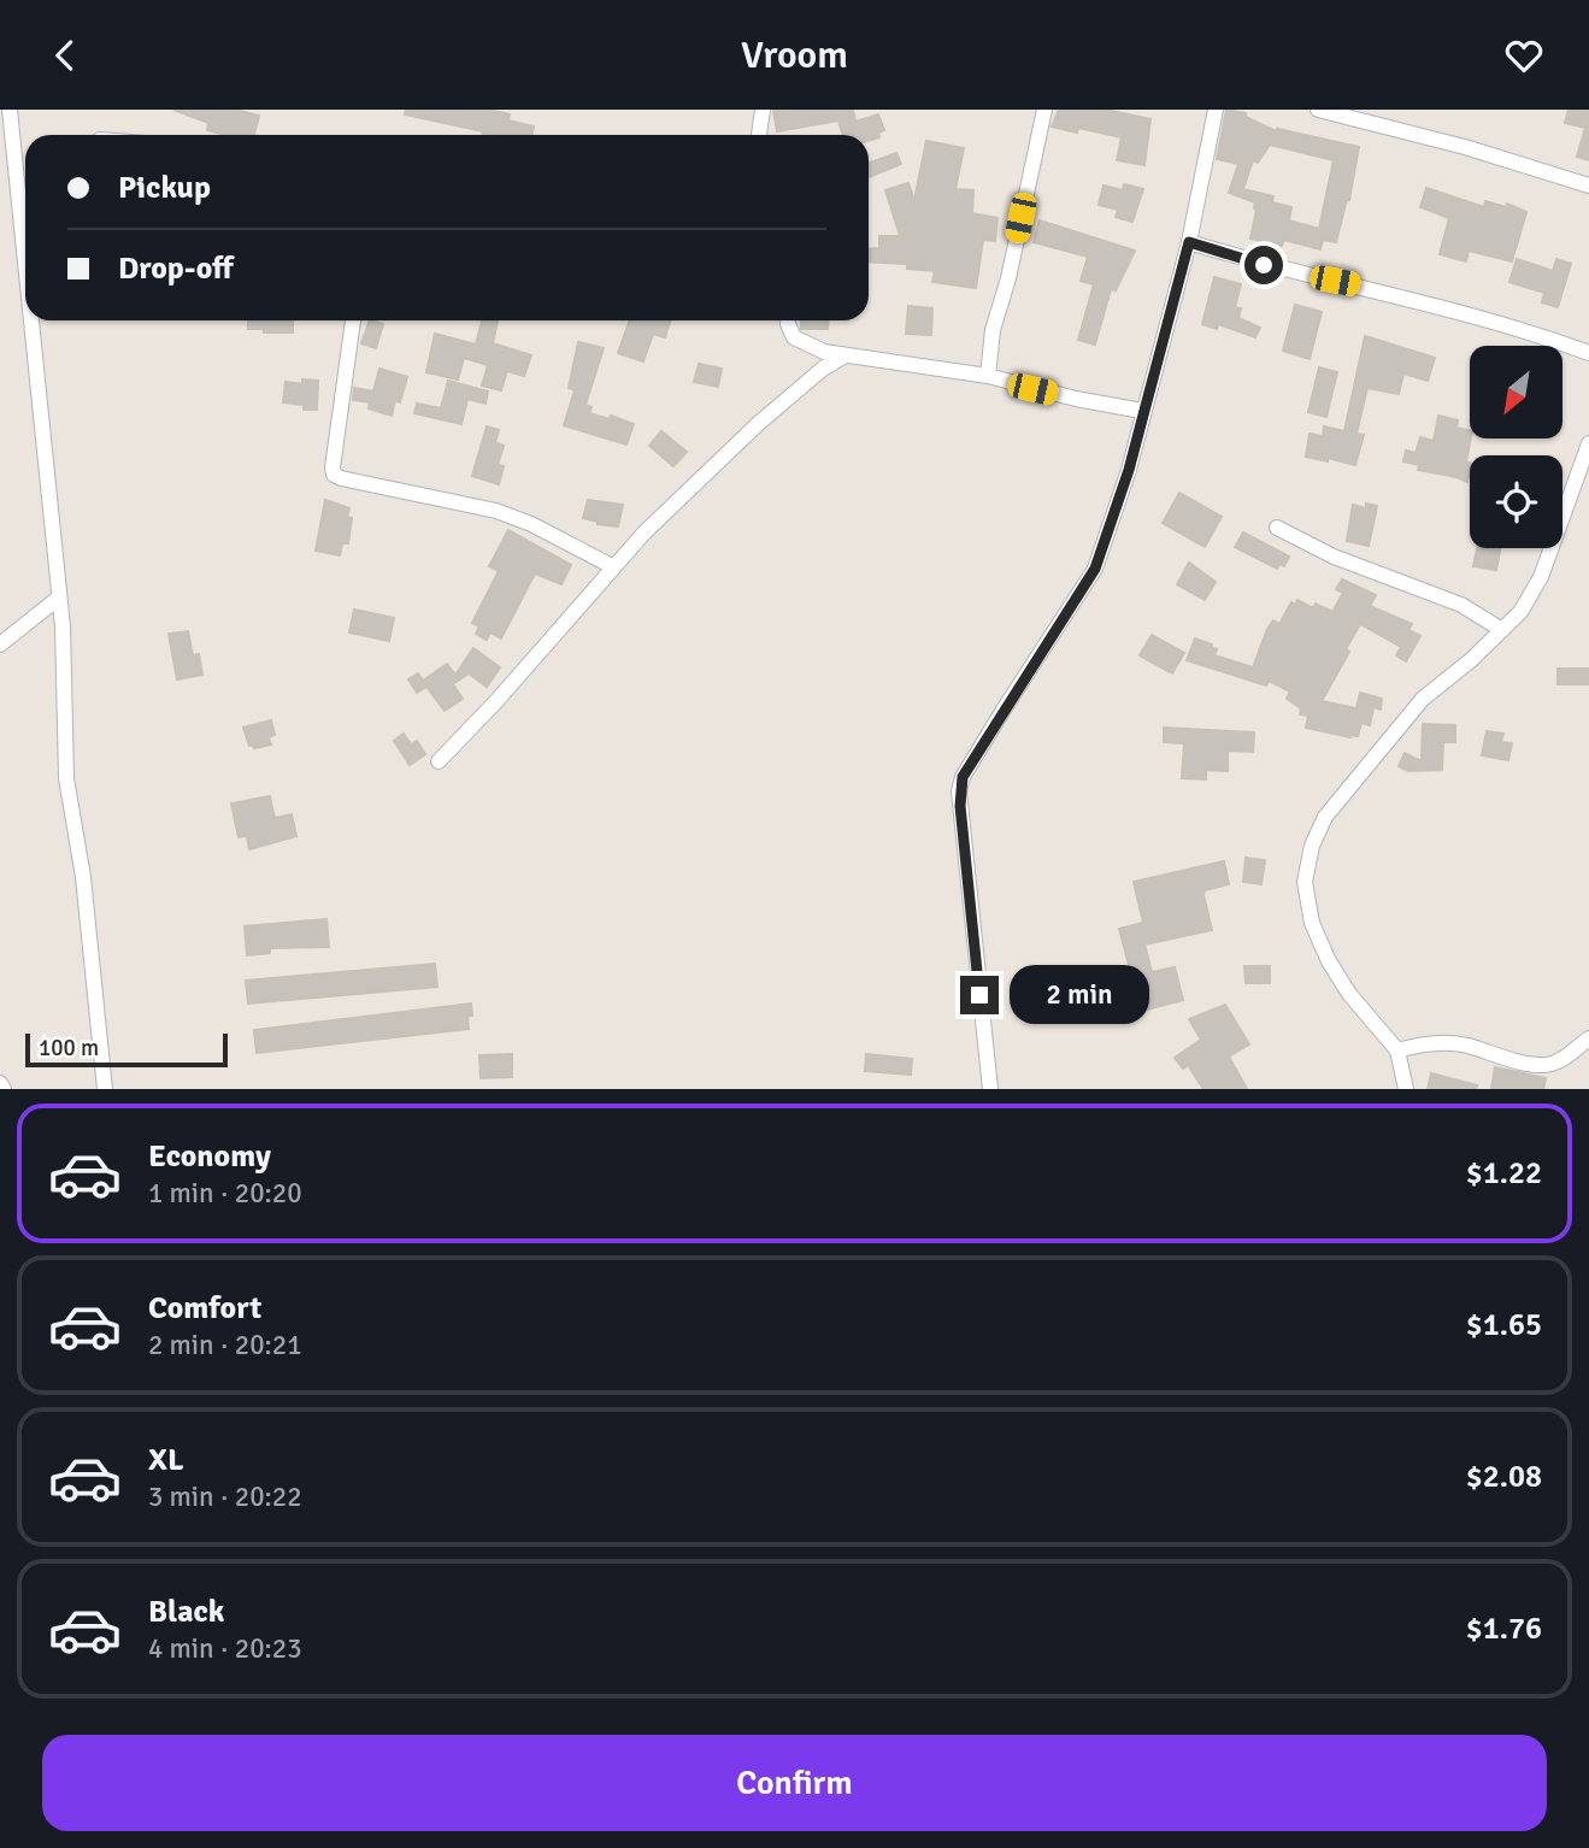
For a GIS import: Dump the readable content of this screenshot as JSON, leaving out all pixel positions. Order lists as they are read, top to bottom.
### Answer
{
  "scale_bar": "100 m",
  "north": "bottom left",
  "page": {
    "header": "Vroom",
    "banner": ["Pickup", "Drop-off"],
    "bubble": "2 min",
    "scale": "100 m",
    "list": [
      {
        "name": "Economy",
        "note": "1 min · 20:20",
        "value": "$1.22"
      },
      {
        "name": "Comfort",
        "note": "2 min · 20:21",
        "value": "$1.65"
      },
      {
        "name": "XL",
        "note": "3 min · 20:22",
        "value": "$2.08"
      },
      {
        "name": "Black",
        "note": "4 min · 20:23",
        "value": "$1.76"
      }
    ],
    "buttons": "Confirm"
  }
}
